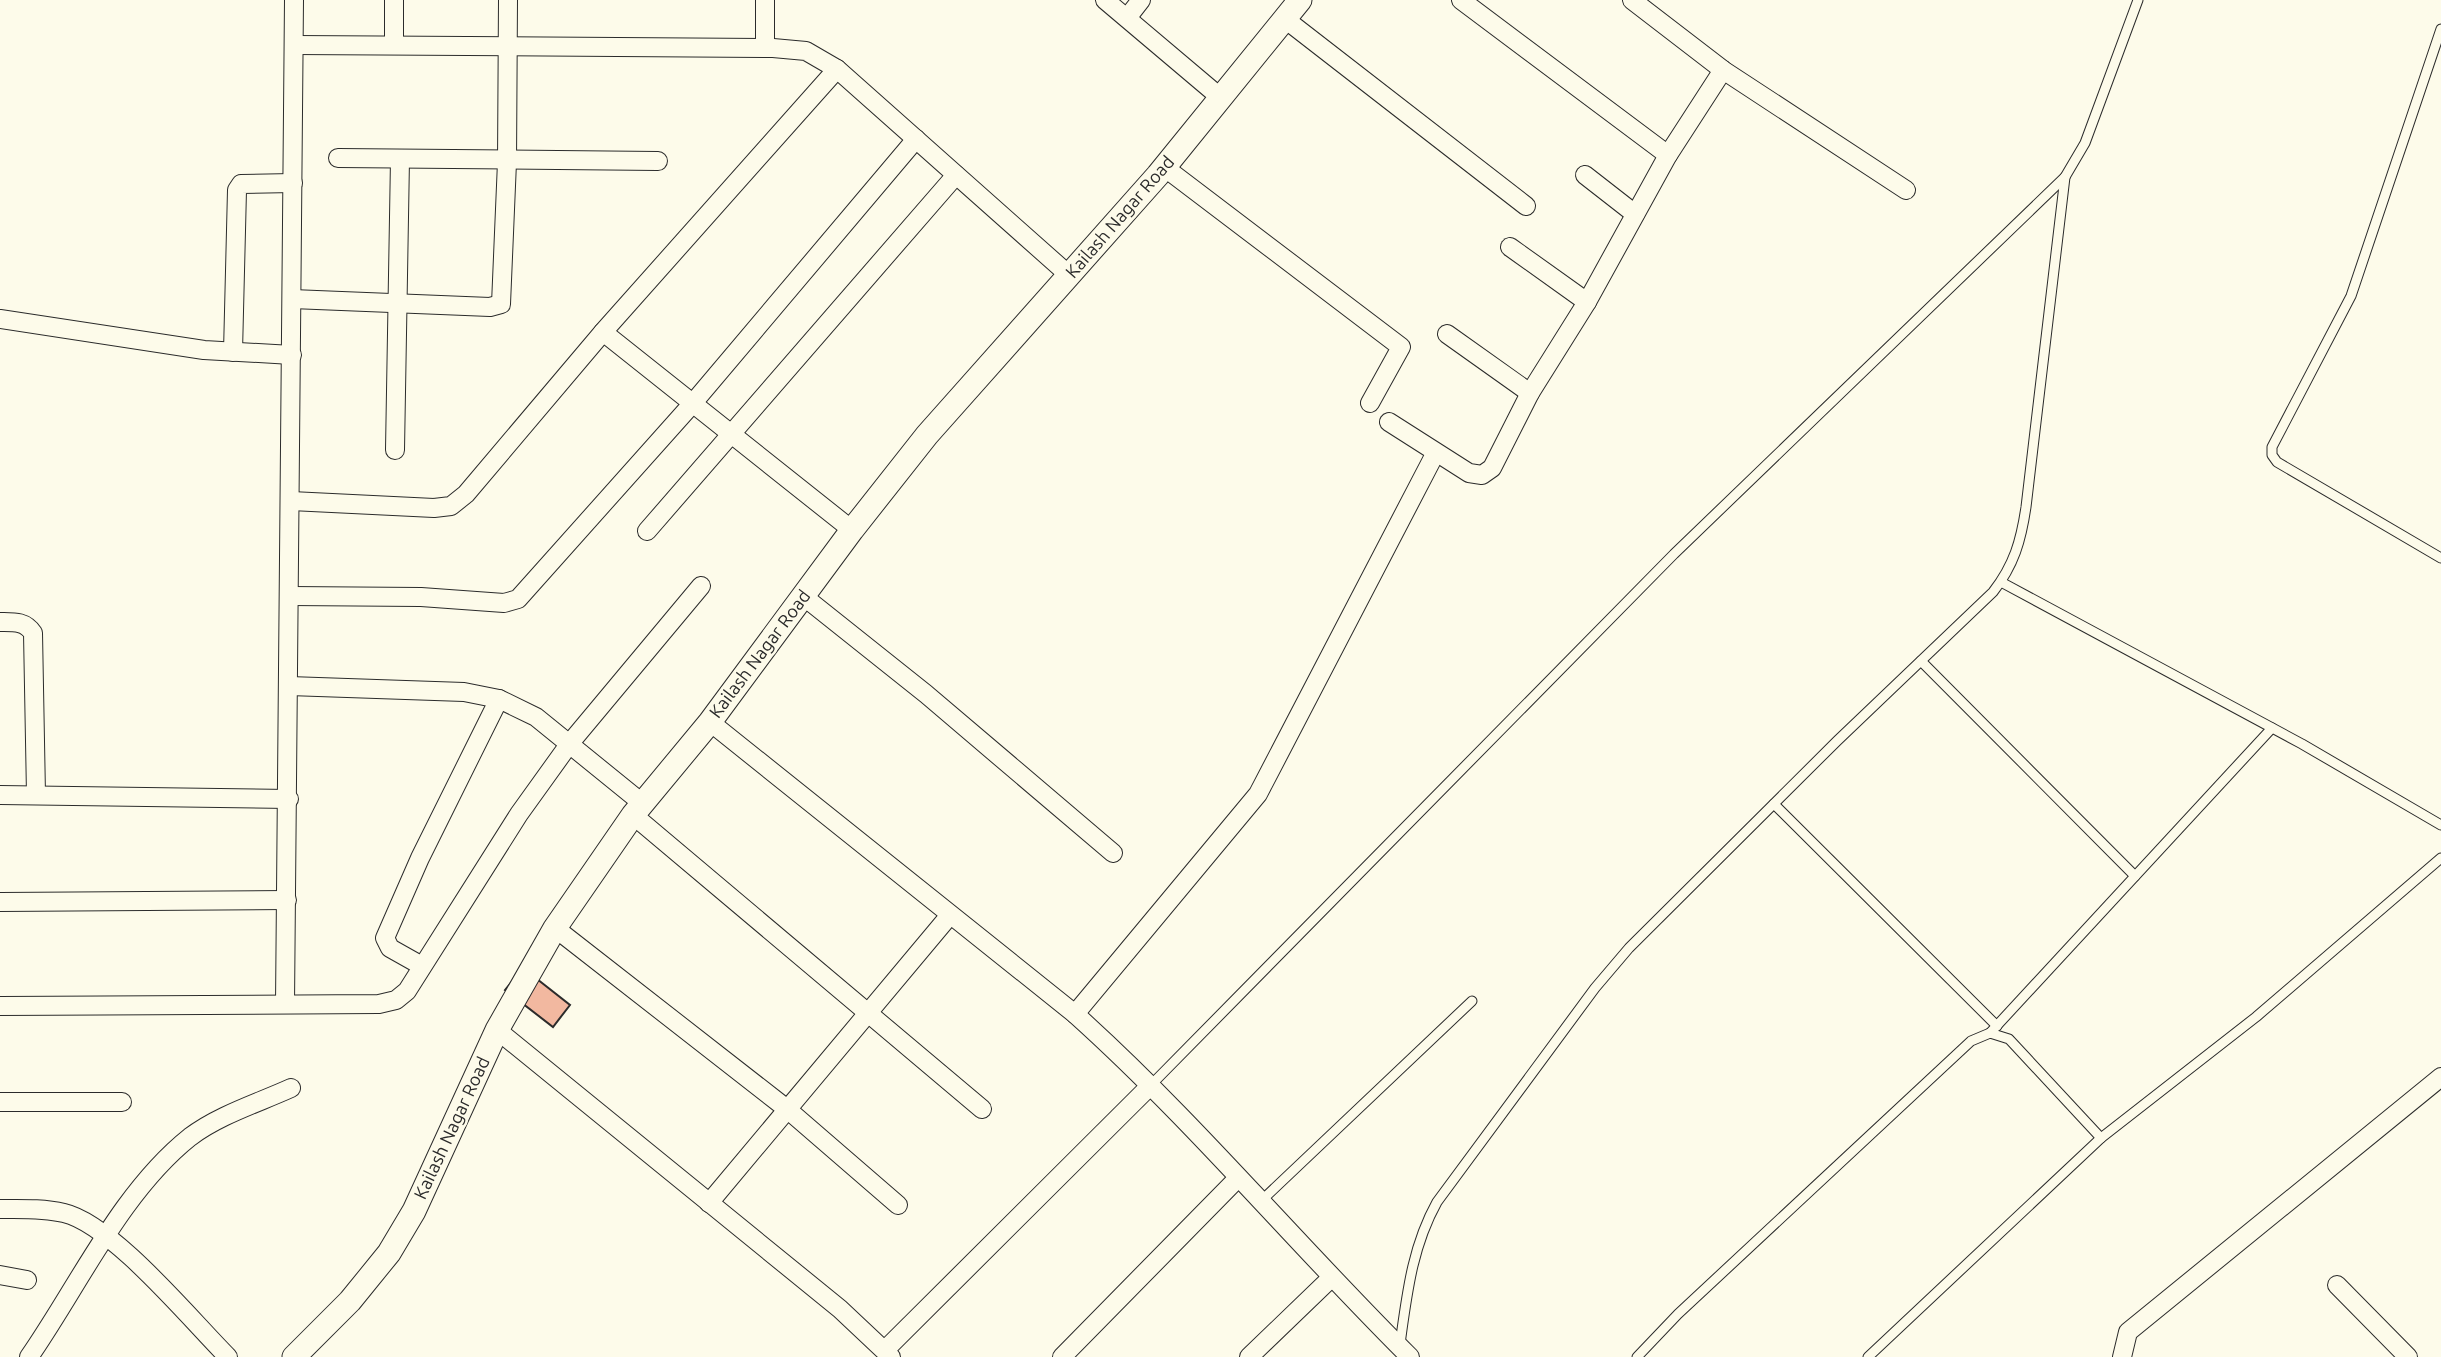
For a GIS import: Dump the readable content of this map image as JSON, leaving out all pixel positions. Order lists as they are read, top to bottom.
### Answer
{
  "streets": {
    "street": ["Kailash Nagar Road"]
  }
}
